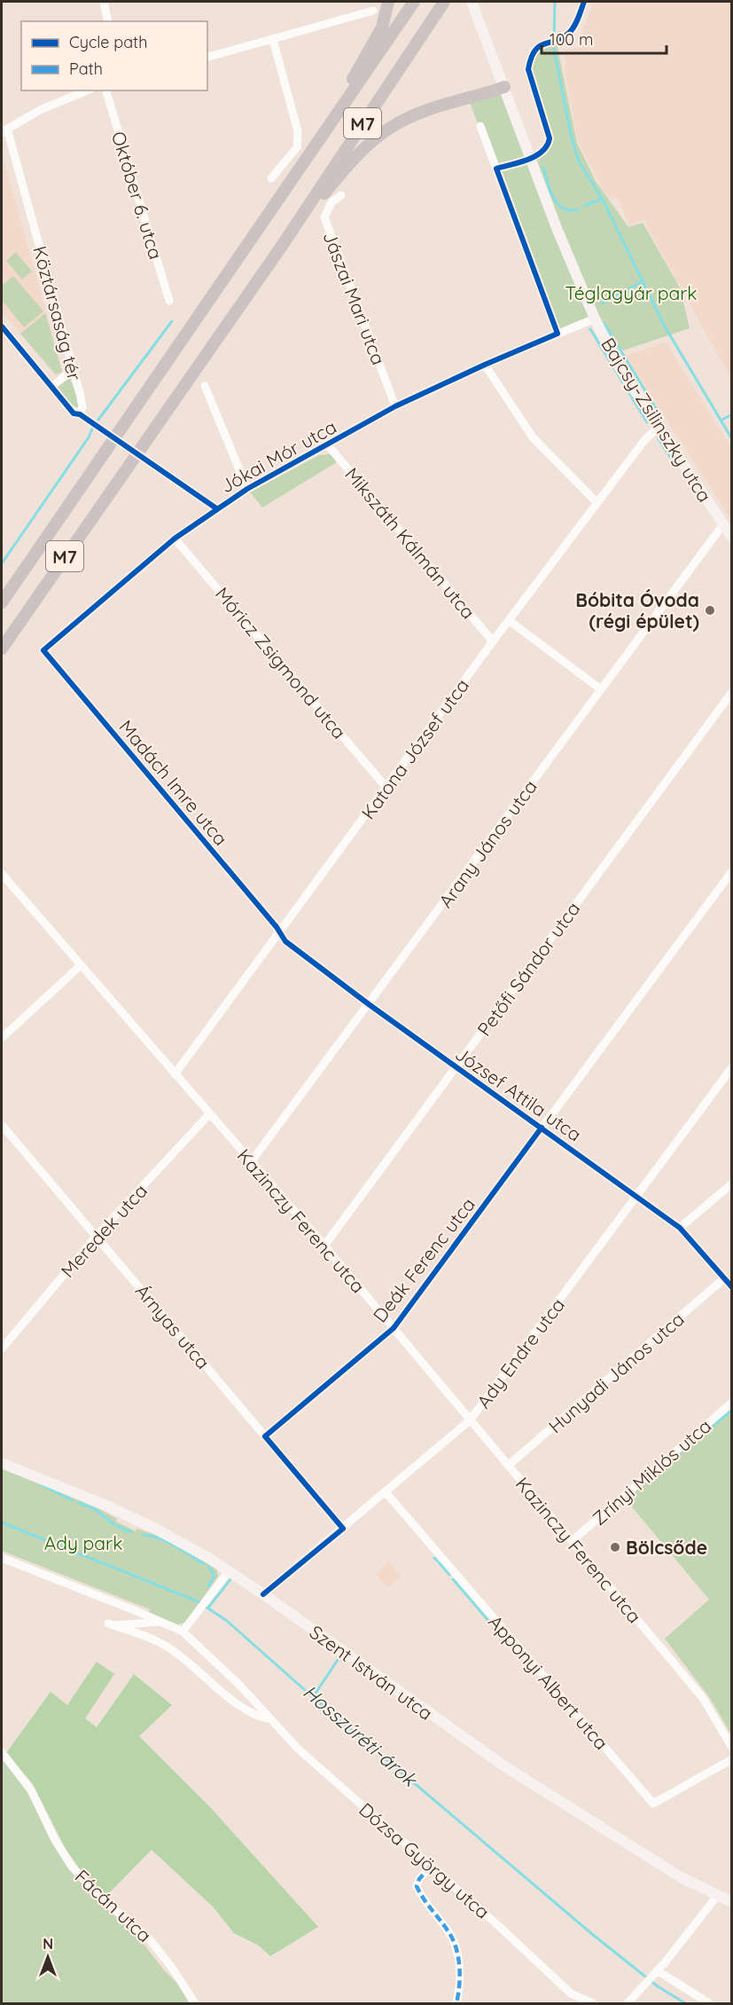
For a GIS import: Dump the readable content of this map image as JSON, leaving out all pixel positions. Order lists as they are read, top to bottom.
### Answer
{
  "streets": {
    "highway": ["M7"],
    "main road": ["Bajcsy-Zsilinszky utca", "Szent István utca"],
    "street": [
      "Október 6. utca",
      "Jászai Mari utca",
      "Köztársaság tér",
      "Jókai Mór utca",
      "Mikszáth Kálmán utca",
      "Móricz Zsigmond utca",
      "Katona József utca",
      "Madách Imre utca",
      "Arany János utca",
      "Petőfi Sándor utca",
      "József Attila utca",
      "Kazinczy Ferenc utca",
      "Meredek utca",
      "Deák Ferenc utca",
      "Árnyas utca",
      "Ady Endre utca",
      "Hunyadi János utca",
      "Zrínyi Miklós utca",
      "Apponyi Albert utca",
      "Dózsa György utca",
      "Fácán utca"
    ]
  },
  "crossings": [
    ["Jászai Mari utca", "Jókai Mór utca"],
    ["Bajcsy-Zsilinszky utca", "Jókai Mór utca"],
    ["Bajcsy-Zsilinszky utca", "Katona József utca"],
    ["Bajcsy-Zsilinszky utca", "Arany János utca"],
    ["Jókai Mór utca", "Mikszáth Kálmán utca"],
    ["Jókai Mór utca", "Móricz Zsigmond utca"],
    ["Jókai Mór utca", "Madách Imre utca"],
    ["Mikszáth Kálmán utca", "Katona József utca"],
    ["Móricz Zsigmond utca", "Katona József utca"],
    ["Katona József utca", "Madách Imre utca"],
    ["Katona József utca", "József Attila utca"],
    ["Katona József utca", "Kazinczy Ferenc utca"],
    ["Madách Imre utca", "József Attila utca"],
    ["Arany János utca", "József Attila utca"],
    ["Arany János utca", "Kazinczy Ferenc utca"],
    ["Petőfi Sándor utca", "József Attila utca"],
    ["Petőfi Sándor utca", "Kazinczy Ferenc utca"],
    ["József Attila utca", "Deák Ferenc utca"],
    ["József Attila utca", "Ady Endre utca"],
    ["József Attila utca", "Hunyadi János utca"],
    ["Kazinczy Ferenc utca", "Meredek utca"],
    ["Kazinczy Ferenc utca", "Deák Ferenc utca"],
    ["Kazinczy Ferenc utca", "Ady Endre utca"],
    ["Kazinczy Ferenc utca", "Hunyadi János utca"],
    ["Kazinczy Ferenc utca", "Zrínyi Miklós utca"],
    ["Meredek utca", "Árnyas utca"],
    ["Deák Ferenc utca", "Árnyas utca"],
    ["Árnyas utca", "Ady Endre utca"],
    ["Ady Endre utca", "Szent István utca"],
    ["Ady Endre utca", "Apponyi Albert utca"]
  ],
  "water": ["Hosszúréti-árok"],
  "parks": ["Téglagyár park", "Ady park"],
  "places": ["Bóbita Óvoda (régi épület)", "Bölcsőde"],
  "legend": ["Cycle path", "Path"],
  "scale_bar": "100 m",
  "north": "top"
}
